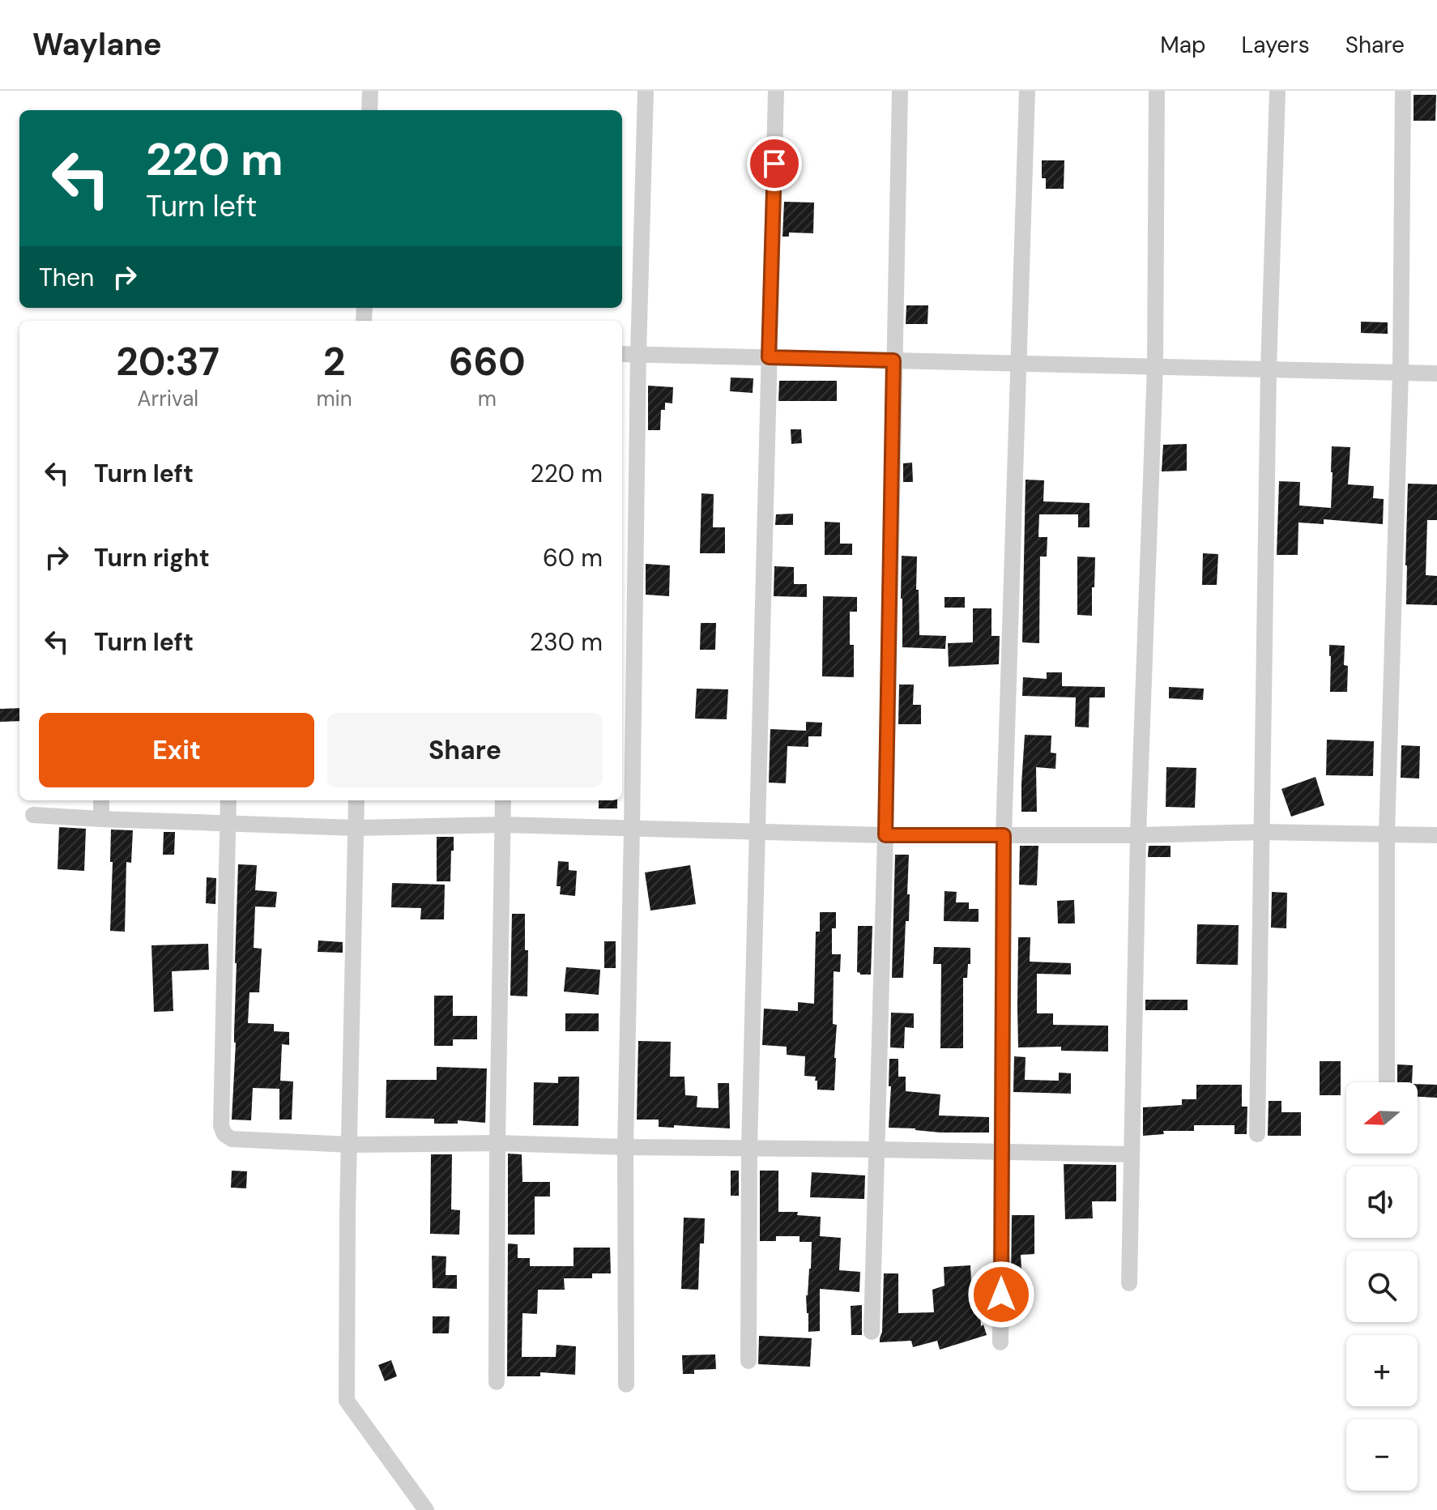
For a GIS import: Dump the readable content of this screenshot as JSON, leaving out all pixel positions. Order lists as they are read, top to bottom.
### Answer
{
  "north": "left",
  "page": {
    "header": "Waylane",
    "nav": ["Map", "Layers", "Share"],
    "turn": ["220 m", "Turn left"],
    "then": "Then",
    "eta": [
      "20:37",
      "Arrival",
      "2",
      "min",
      "660",
      "m"
    ],
    "list": [
      {
        "name": "Turn left",
        "value": "220 m"
      },
      {
        "name": "Turn right",
        "value": "60 m"
      },
      {
        "name": "Turn left",
        "value": "230 m"
      }
    ],
    "buttons": ["Exit", "Share"],
    "map_buttons": ["+", "−"]
  }
}
